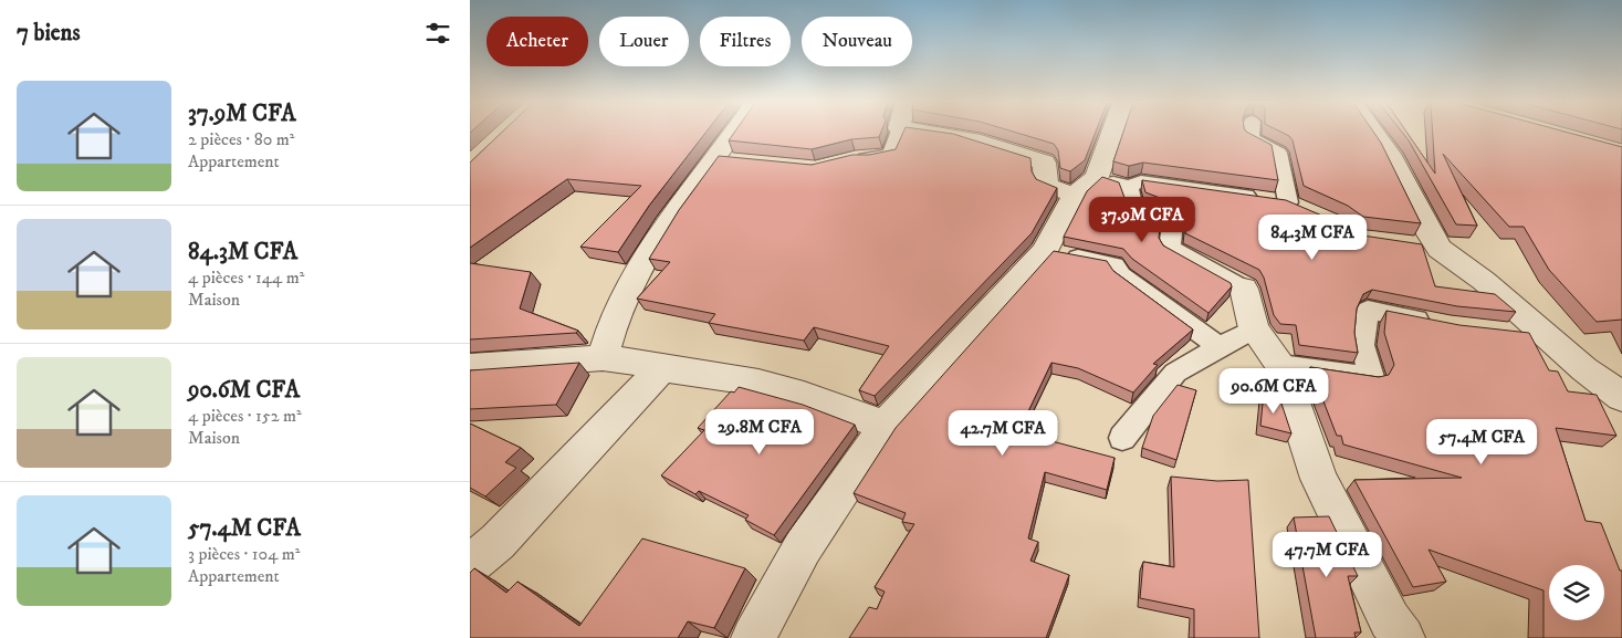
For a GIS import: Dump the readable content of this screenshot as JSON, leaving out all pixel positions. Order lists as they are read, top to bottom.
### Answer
{
  "page": {
    "heading": "7 biens",
    "chip": [
      "Acheter",
      "Louer",
      "Filtres",
      "Nouveau"
    ],
    "list": [
      {
        "name": "37.9M CFA",
        "note": "2 pièces · 80 m² · Appartement"
      },
      {
        "name": "84.3M CFA",
        "note": "4 pièces · 144 m² · Maison"
      },
      {
        "name": "90.6M CFA",
        "note": "4 pièces · 152 m² · Maison"
      },
      {
        "name": "57.4M CFA",
        "note": "3 pièces · 104 m² · Appartement"
      }
    ],
    "price": [
      "37.9M CFA",
      "84.3M CFA",
      "90.6M CFA",
      "29.8M CFA",
      "42.7M CFA",
      "57.4M CFA",
      "47.7M CFA"
    ]
  }
}
